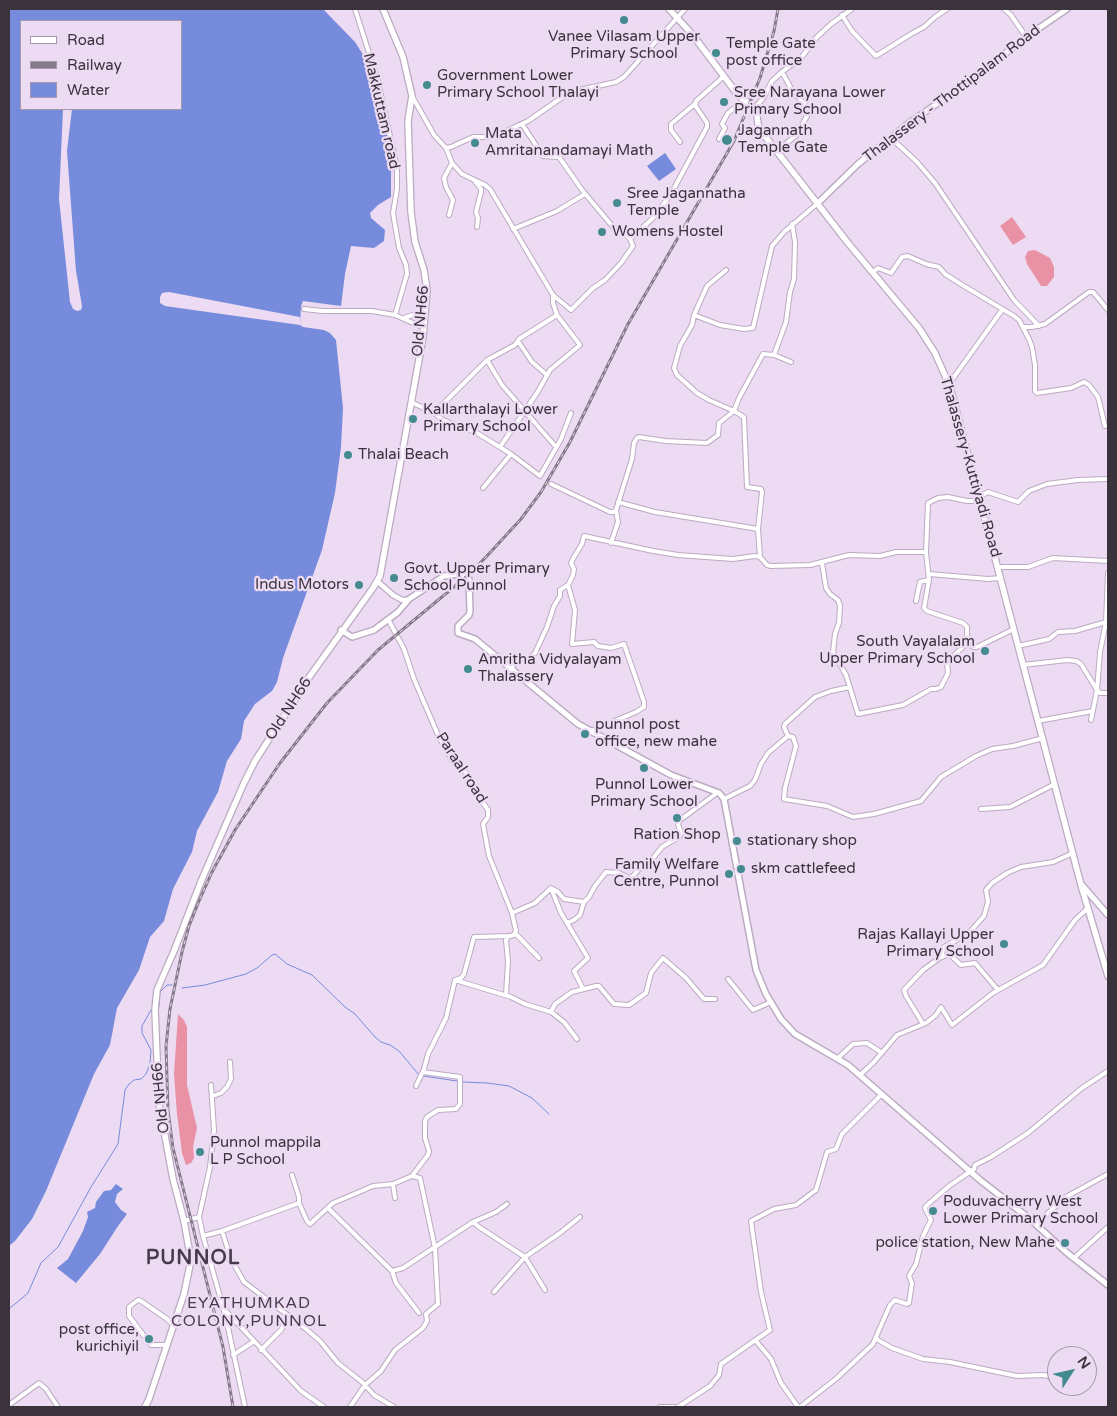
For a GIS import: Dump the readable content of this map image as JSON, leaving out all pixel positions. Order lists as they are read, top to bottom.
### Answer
{
  "streets": {
    "main road": ["Thalassery - Thottipalam Road", "Old NH66", "Thalassery-Kuttiyadi Road"],
    "street": ["Makkuttam road", "Paraal road"]
  },
  "crossings": [
    ["Thalassery - Thottipalam Road", "Thalassery-Kuttiyadi Road"]
  ],
  "districts": ["PUNNOL", "EYATHUMKAD COLONY,PUNNOL"],
  "places": [
    "Vanee Vilasam Upper Primary School",
    "Temple Gate post office",
    "Government Lower Primary School Thalayi",
    "Sree Narayana Lower Primary School",
    "Jagannath Temple Gate",
    "Mata Amritanandamayi Math",
    "Sree Jagannatha Temple",
    "Womens Hostel",
    "Kallarthalayi Lower Primary School",
    "Thalai Beach",
    "Govt. Upper Primary School Punnol",
    "Indus Motors",
    "South Vayalalam Upper Primary School",
    "Amritha Vidyalayam Thalassery",
    "punnol post office, new mahe",
    "Punnol Lower Primary School",
    "Ration Shop",
    "stationary shop",
    "skm cattlefeed",
    "Family Welfare Centre, Punnol",
    "Rajas Kallayi Upper Primary School",
    "Punnol mappila L P School",
    "Poduvacherry West Lower Primary School",
    "police station, New Mahe",
    "post office, kurichiyil"
  ],
  "legend": ["Road", "Railway", "Water"],
  "north": "top right"
}
